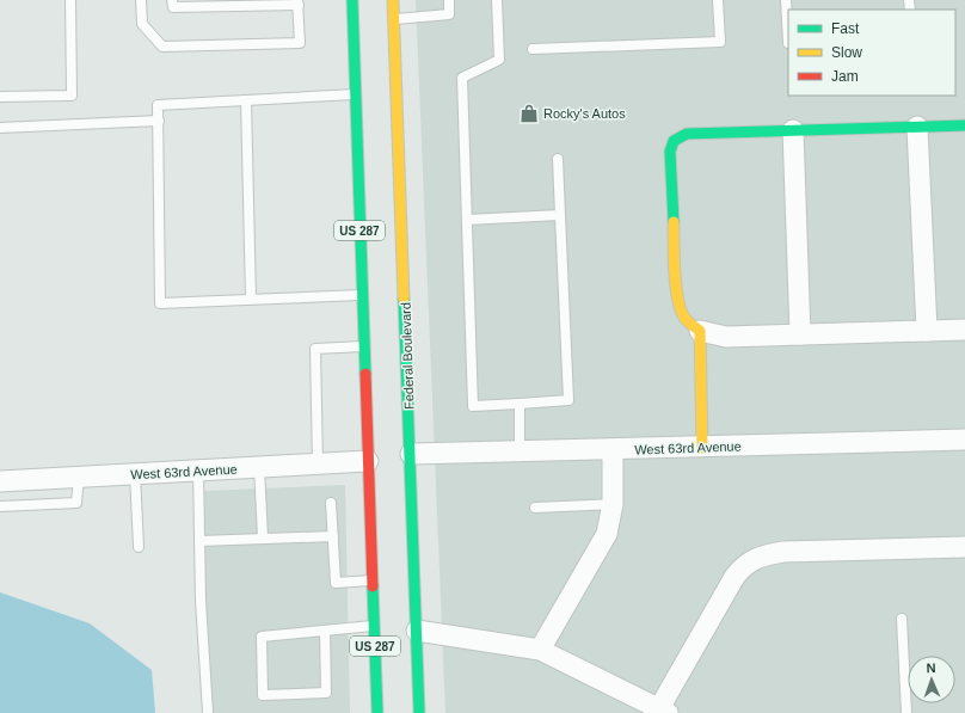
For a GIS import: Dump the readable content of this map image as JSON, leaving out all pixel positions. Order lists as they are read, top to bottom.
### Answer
{
  "streets": {
    "main road": ["US 287", "Federal Boulevard"],
    "street": ["West 63rd Avenue"]
  },
  "crossings": [
    ["US 287", "West 63rd Avenue"],
    ["Federal Boulevard", "West 63rd Avenue"]
  ],
  "places": {
    "shop": ["Rocky's Autos"]
  },
  "legend": ["Fast", "Slow", "Jam"],
  "north": "top"
}
